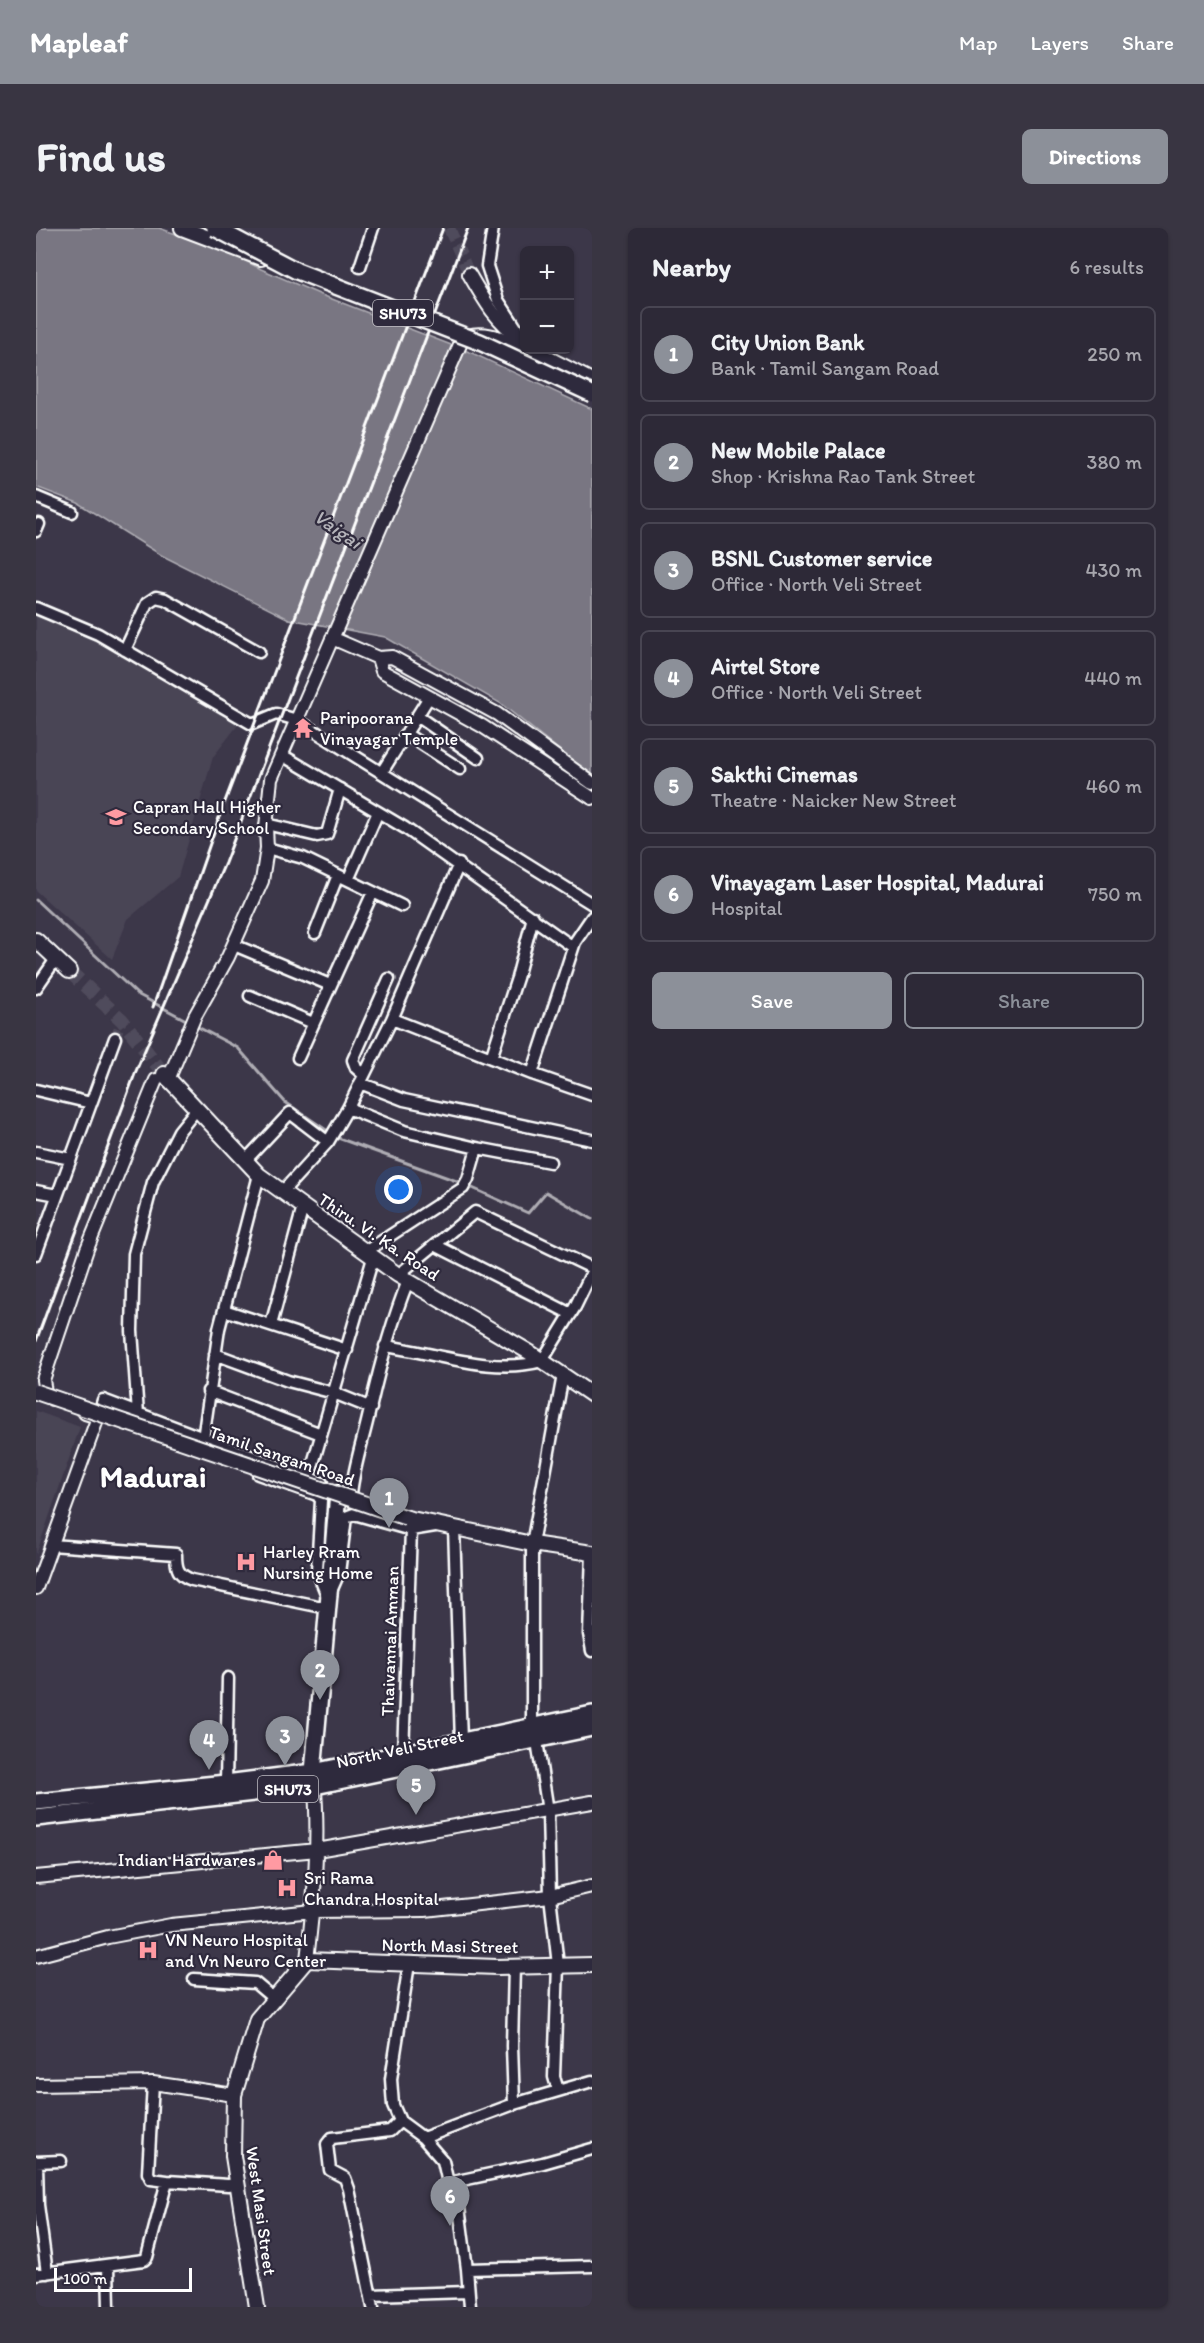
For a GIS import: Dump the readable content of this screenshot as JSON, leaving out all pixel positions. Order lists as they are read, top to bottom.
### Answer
{
  "streets": {
    "main road": [
      "SHU73",
      "Thiru. Vi. Ka. Road",
      "Tamil Sangam Road",
      "North Veli Street",
      "North Masi Street",
      "West Masi Street"
    ],
    "street": ["Thaivannai Amman"]
  },
  "crossings": [
    ["Tamil Sangam Road", "Thaivannai Amman"],
    ["Thaivannai Amman", "North Veli Street"],
    ["North Masi Street", "West Masi Street"]
  ],
  "districts": ["Madurai"],
  "water": ["Vaigai"],
  "places": {
    "temple": ["Paripoorana Vinayagar Temple"],
    "school or university": ["Capran Hall Higher Secondary School"],
    "hospital": ["Harley Rram Nursing Home", "Sri Rama Chandra Hospital", "VN Neuro Hospital and Vn Neuro Center"],
    "shop": ["Indian Hardwares"]
  },
  "scale_bar": "100 m",
  "page": {
    "header": "Mapleaf",
    "nav": ["Map", "Layers", "Share"],
    "buttons": [
      "Directions",
      ["Save", "Share"]
    ],
    "title": "Find us",
    "heading": ["Nearby", "6 results"],
    "map_buttons": ["+", "−"],
    "list": [
      {
        "mark": "1",
        "name": "City Union Bank",
        "note": "Bank · Tamil Sangam Road",
        "value": "250 m"
      },
      {
        "mark": "2",
        "name": "New Mobile Palace",
        "note": "Shop · Krishna Rao Tank Street",
        "value": "380 m"
      },
      {
        "mark": "3",
        "name": "BSNL Customer service",
        "note": "Office · North Veli Street",
        "value": "430 m"
      },
      {
        "mark": "4",
        "name": "Airtel Store",
        "note": "Office · North Veli Street",
        "value": "440 m"
      },
      {
        "mark": "5",
        "name": "Sakthi Cinemas",
        "note": "Theatre · Naicker New Street",
        "value": "460 m"
      },
      {
        "mark": "6",
        "name": "Vinayagam Laser Hospital, Madurai",
        "note": "Hospital",
        "value": "750 m"
      }
    ],
    "pins": [
      "1",
      "2",
      "3",
      "4",
      "5",
      "6"
    ],
    "scale": "100 m"
  }
}
